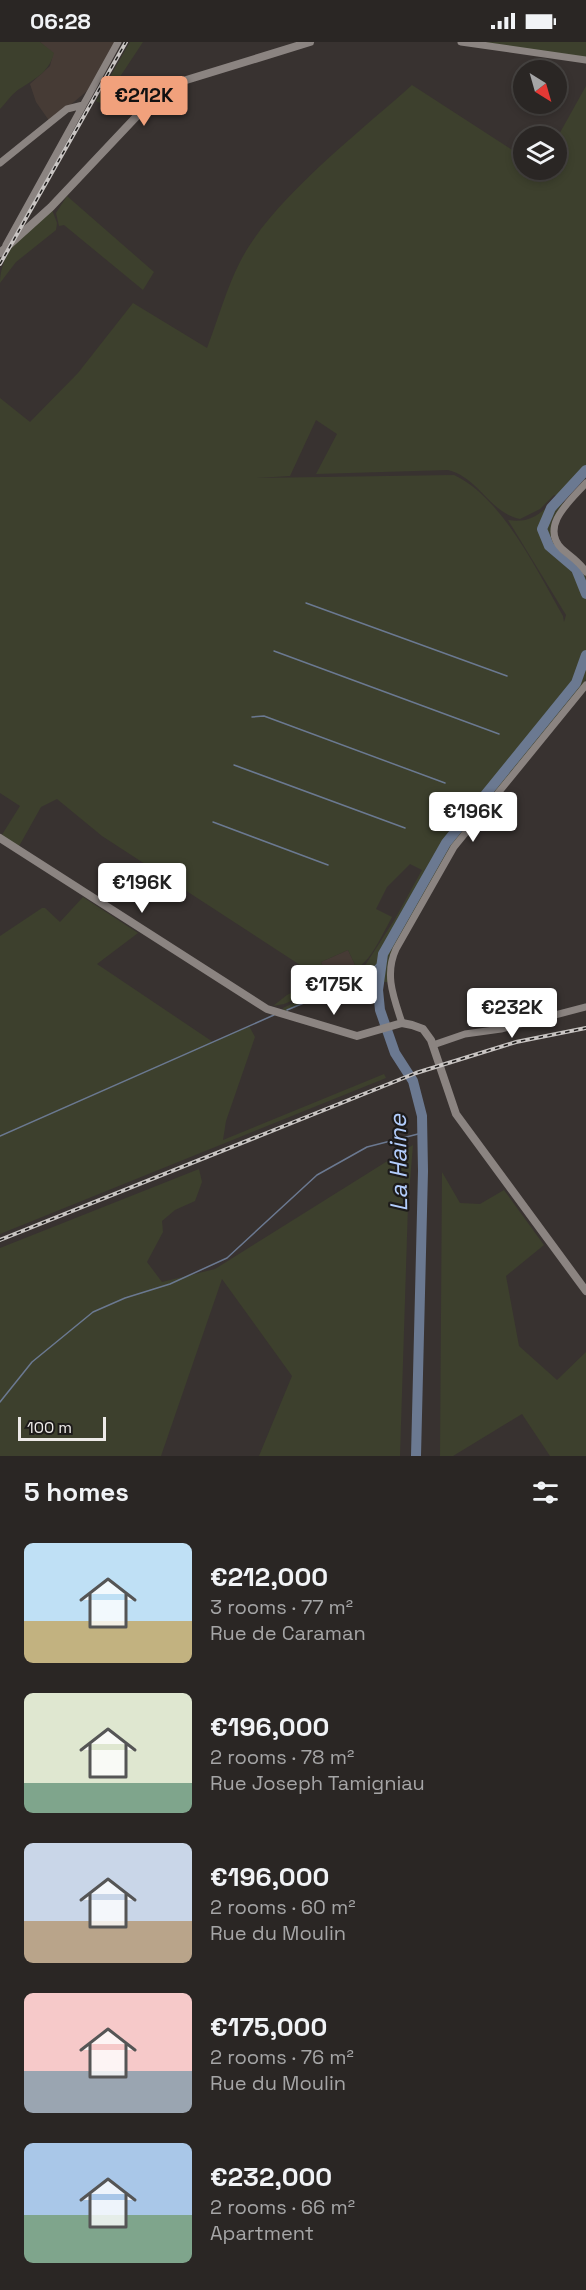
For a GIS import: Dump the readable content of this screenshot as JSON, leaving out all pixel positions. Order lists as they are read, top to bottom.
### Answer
{
  "water": ["La Haine"],
  "scale_bar": "100 m",
  "north": "bottom right",
  "page": {
    "status": "06:28",
    "price": [
      "€212K",
      "€196K",
      "€196K",
      "€175K",
      "€232K"
    ],
    "scale": "100 m",
    "heading": "5 homes",
    "list": [
      {
        "name": "€212,000",
        "note": "3 rooms · 77 m² · Rue de Caraman"
      },
      {
        "name": "€196,000",
        "note": "2 rooms · 78 m² · Rue Joseph Tamigniau"
      },
      {
        "name": "€196,000",
        "note": "2 rooms · 60 m² · Rue du Moulin"
      },
      {
        "name": "€175,000",
        "note": "2 rooms · 76 m² · Rue du Moulin"
      },
      {
        "name": "€232,000",
        "note": "2 rooms · 66 m² · Apartment"
      }
    ]
  }
}
